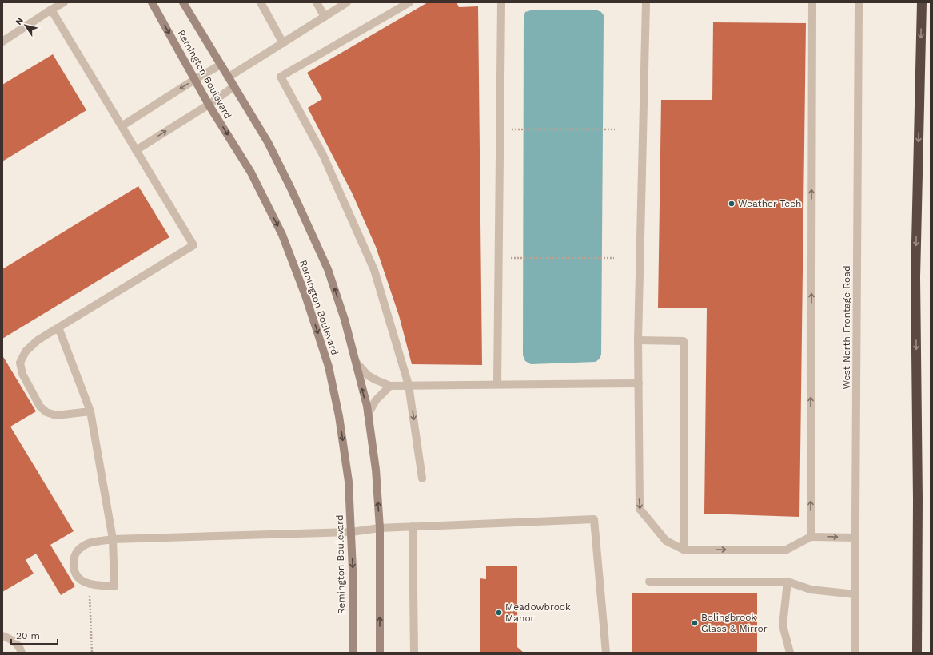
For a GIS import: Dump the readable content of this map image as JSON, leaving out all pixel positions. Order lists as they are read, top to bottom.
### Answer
{
  "streets": {
    "street": ["Remington Boulevard", "West North Frontage Road"]
  },
  "places": ["Weather Tech", "Meadowbrook Manor", "Bolingbrook Glass & Mirror"],
  "scale_bar": "20 m",
  "north": "top left"
}
